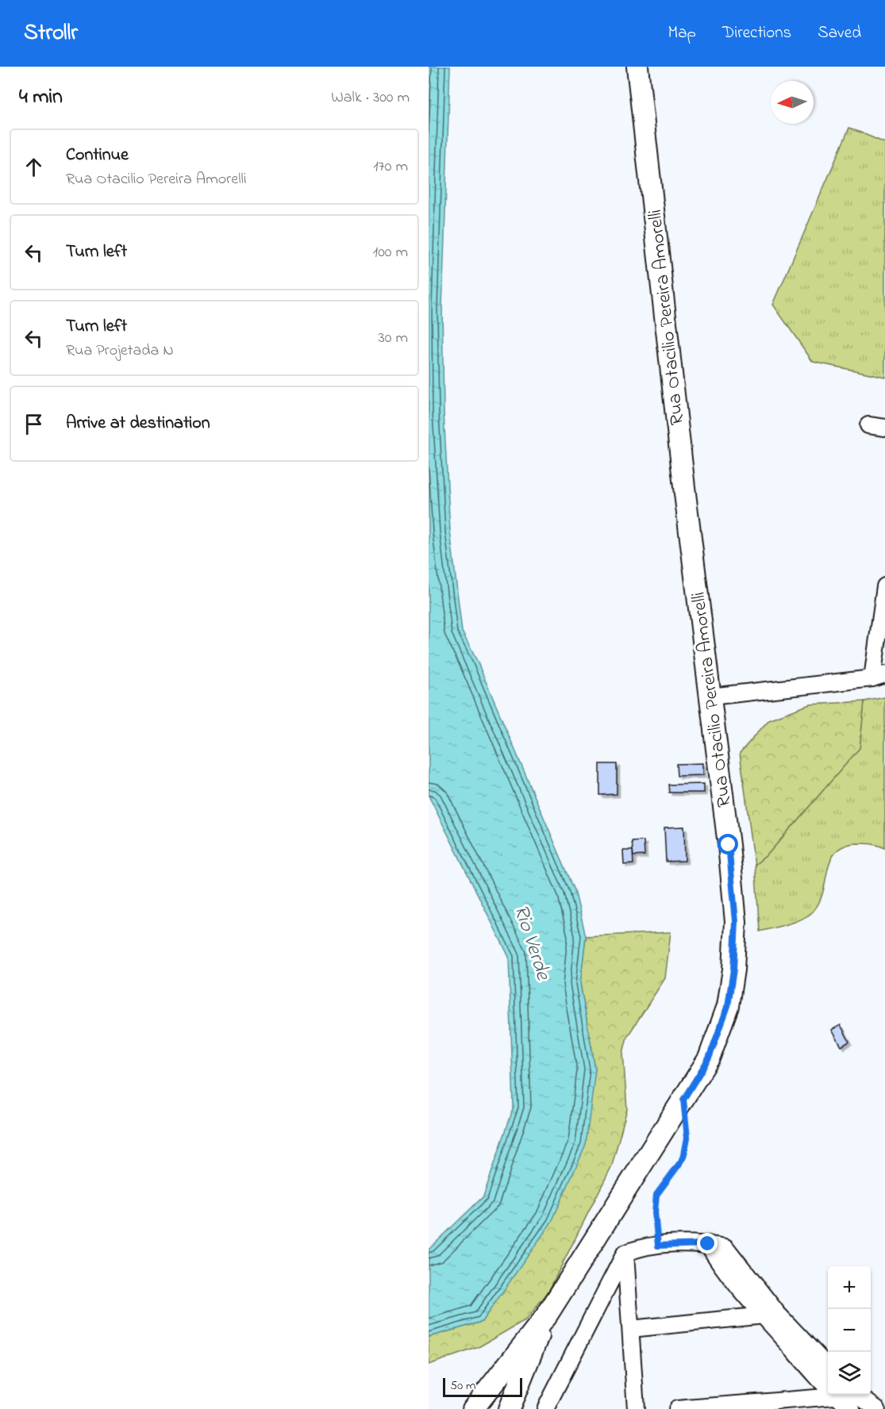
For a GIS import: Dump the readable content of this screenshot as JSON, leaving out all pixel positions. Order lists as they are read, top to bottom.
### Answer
{
  "streets": {
    "main road": ["Rua Otacilio Pereira Amorelli"]
  },
  "water": ["Rio Verde"],
  "scale_bar": "50 m",
  "north": "left",
  "page": {
    "header": "Strollr",
    "nav": ["Map", "Directions", "Saved"],
    "heading": ["4 min", "Walk · 300 m"],
    "list": [
      ["Continue", "Rua Otacilio Pereira Amorelli", "170 m"],
      ["Turn left", "100 m"],
      ["Turn left", "Rua Projetada N", "30 m"],
      "Arrive at destination"
    ],
    "map_buttons": ["+", "−"],
    "scale": "50 m"
  }
}
